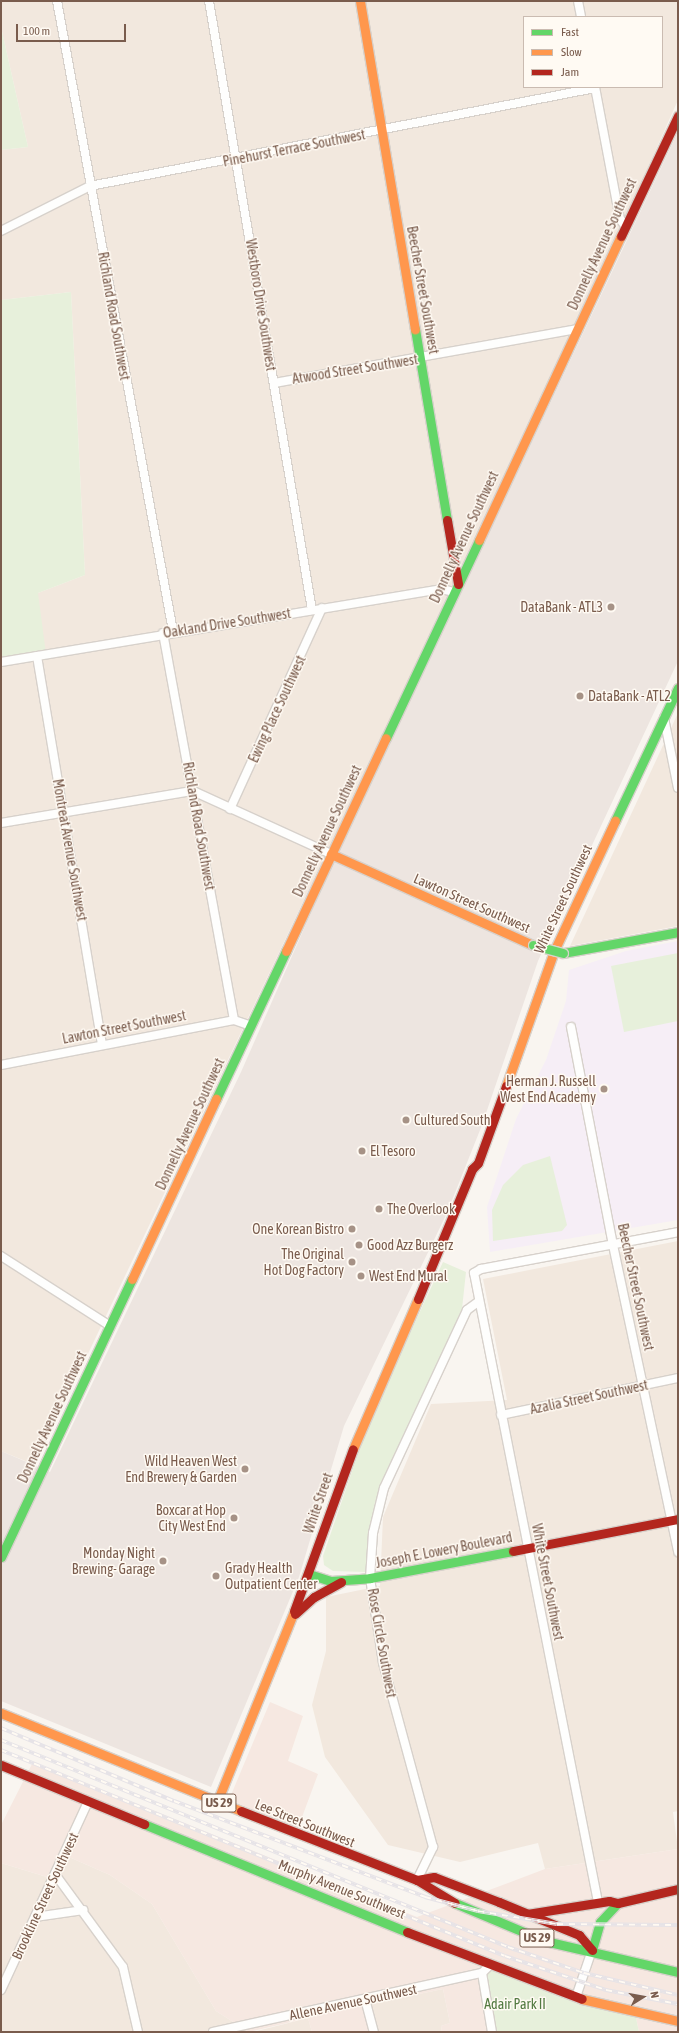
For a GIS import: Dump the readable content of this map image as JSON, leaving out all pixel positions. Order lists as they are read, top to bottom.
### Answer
{
  "streets": {
    "street": [
      "Pinehurst Terrace Southwest",
      "Donnelly Avenue Southwest",
      "Beecher Street Southwest",
      "Westboro Drive Southwest",
      "Richland Road Southwest",
      "Atwood Street Southwest",
      "Oakland Drive Southwest",
      "Ewing Place Southwest",
      "Montreat Avenue Southwest",
      "White Street Southwest",
      "Lawton Street Southwest",
      "Azalia Street Southwest",
      "White Street",
      "Joseph E. Lowery Boulevard",
      "Rose Circle Southwest",
      "US 29",
      "Lee Street Southwest",
      "Murphy Avenue Southwest",
      "Brookline Street Southwest",
      "Allene Avenue Southwest"
    ]
  },
  "crossings": [
    ["Pinehurst Terrace Southwest", "Beecher Street Southwest"],
    ["Pinehurst Terrace Southwest", "Westboro Drive Southwest"],
    ["Pinehurst Terrace Southwest", "Richland Road Southwest"],
    ["Donnelly Avenue Southwest", "Beecher Street Southwest"],
    ["Donnelly Avenue Southwest", "Atwood Street Southwest"],
    ["Donnelly Avenue Southwest", "Oakland Drive Southwest"],
    ["Donnelly Avenue Southwest", "Lawton Street Southwest"],
    ["Beecher Street Southwest", "Atwood Street Southwest"],
    ["Beecher Street Southwest", "Oakland Drive Southwest"],
    ["Beecher Street Southwest", "White Street Southwest"],
    ["Beecher Street Southwest", "Azalia Street Southwest"],
    ["Beecher Street Southwest", "Joseph E. Lowery Boulevard"],
    ["Westboro Drive Southwest", "Atwood Street Southwest"],
    ["Westboro Drive Southwest", "Oakland Drive Southwest"],
    ["Richland Road Southwest", "Oakland Drive Southwest"],
    ["Richland Road Southwest", "Lawton Street Southwest"],
    ["Oakland Drive Southwest", "Ewing Place Southwest"],
    ["Oakland Drive Southwest", "Montreat Avenue Southwest"],
    ["Montreat Avenue Southwest", "Lawton Street Southwest"],
    ["White Street Southwest", "Azalia Street Southwest"],
    ["White Street Southwest", "White Street"],
    ["White Street Southwest", "Joseph E. Lowery Boulevard"],
    ["White Street Southwest", "Rose Circle Southwest"],
    ["White Street", "Joseph E. Lowery Boulevard"],
    ["White Street", "Lee Street Southwest"],
    ["Joseph E. Lowery Boulevard", "Rose Circle Southwest"],
    ["Rose Circle Southwest", "US 29"],
    ["Rose Circle Southwest", "Lee Street Southwest"],
    ["US 29", "Lee Street Southwest"],
    ["Murphy Avenue Southwest", "Brookline Street Southwest"]
  ],
  "parks": ["Adair Park II"],
  "places": [
    "DataBank - ATL3",
    "DataBank - ATL2",
    "Herman J. Russell West End Academy",
    "Cultured South",
    "El Tesoro",
    "The Overlook",
    "One Korean Bistro",
    "Good Azz Burgerz",
    "The Original Hot Dog Factory",
    "West End Mural",
    "Wild Heaven West End Brewery & Garden",
    "Boxcar at Hop City West End",
    "Monday Night Brewing- Garage",
    "Grady Health Outpatient Center"
  ],
  "legend": ["Fast", "Slow", "Jam"],
  "scale_bar": "100 m",
  "north": "right"
}
